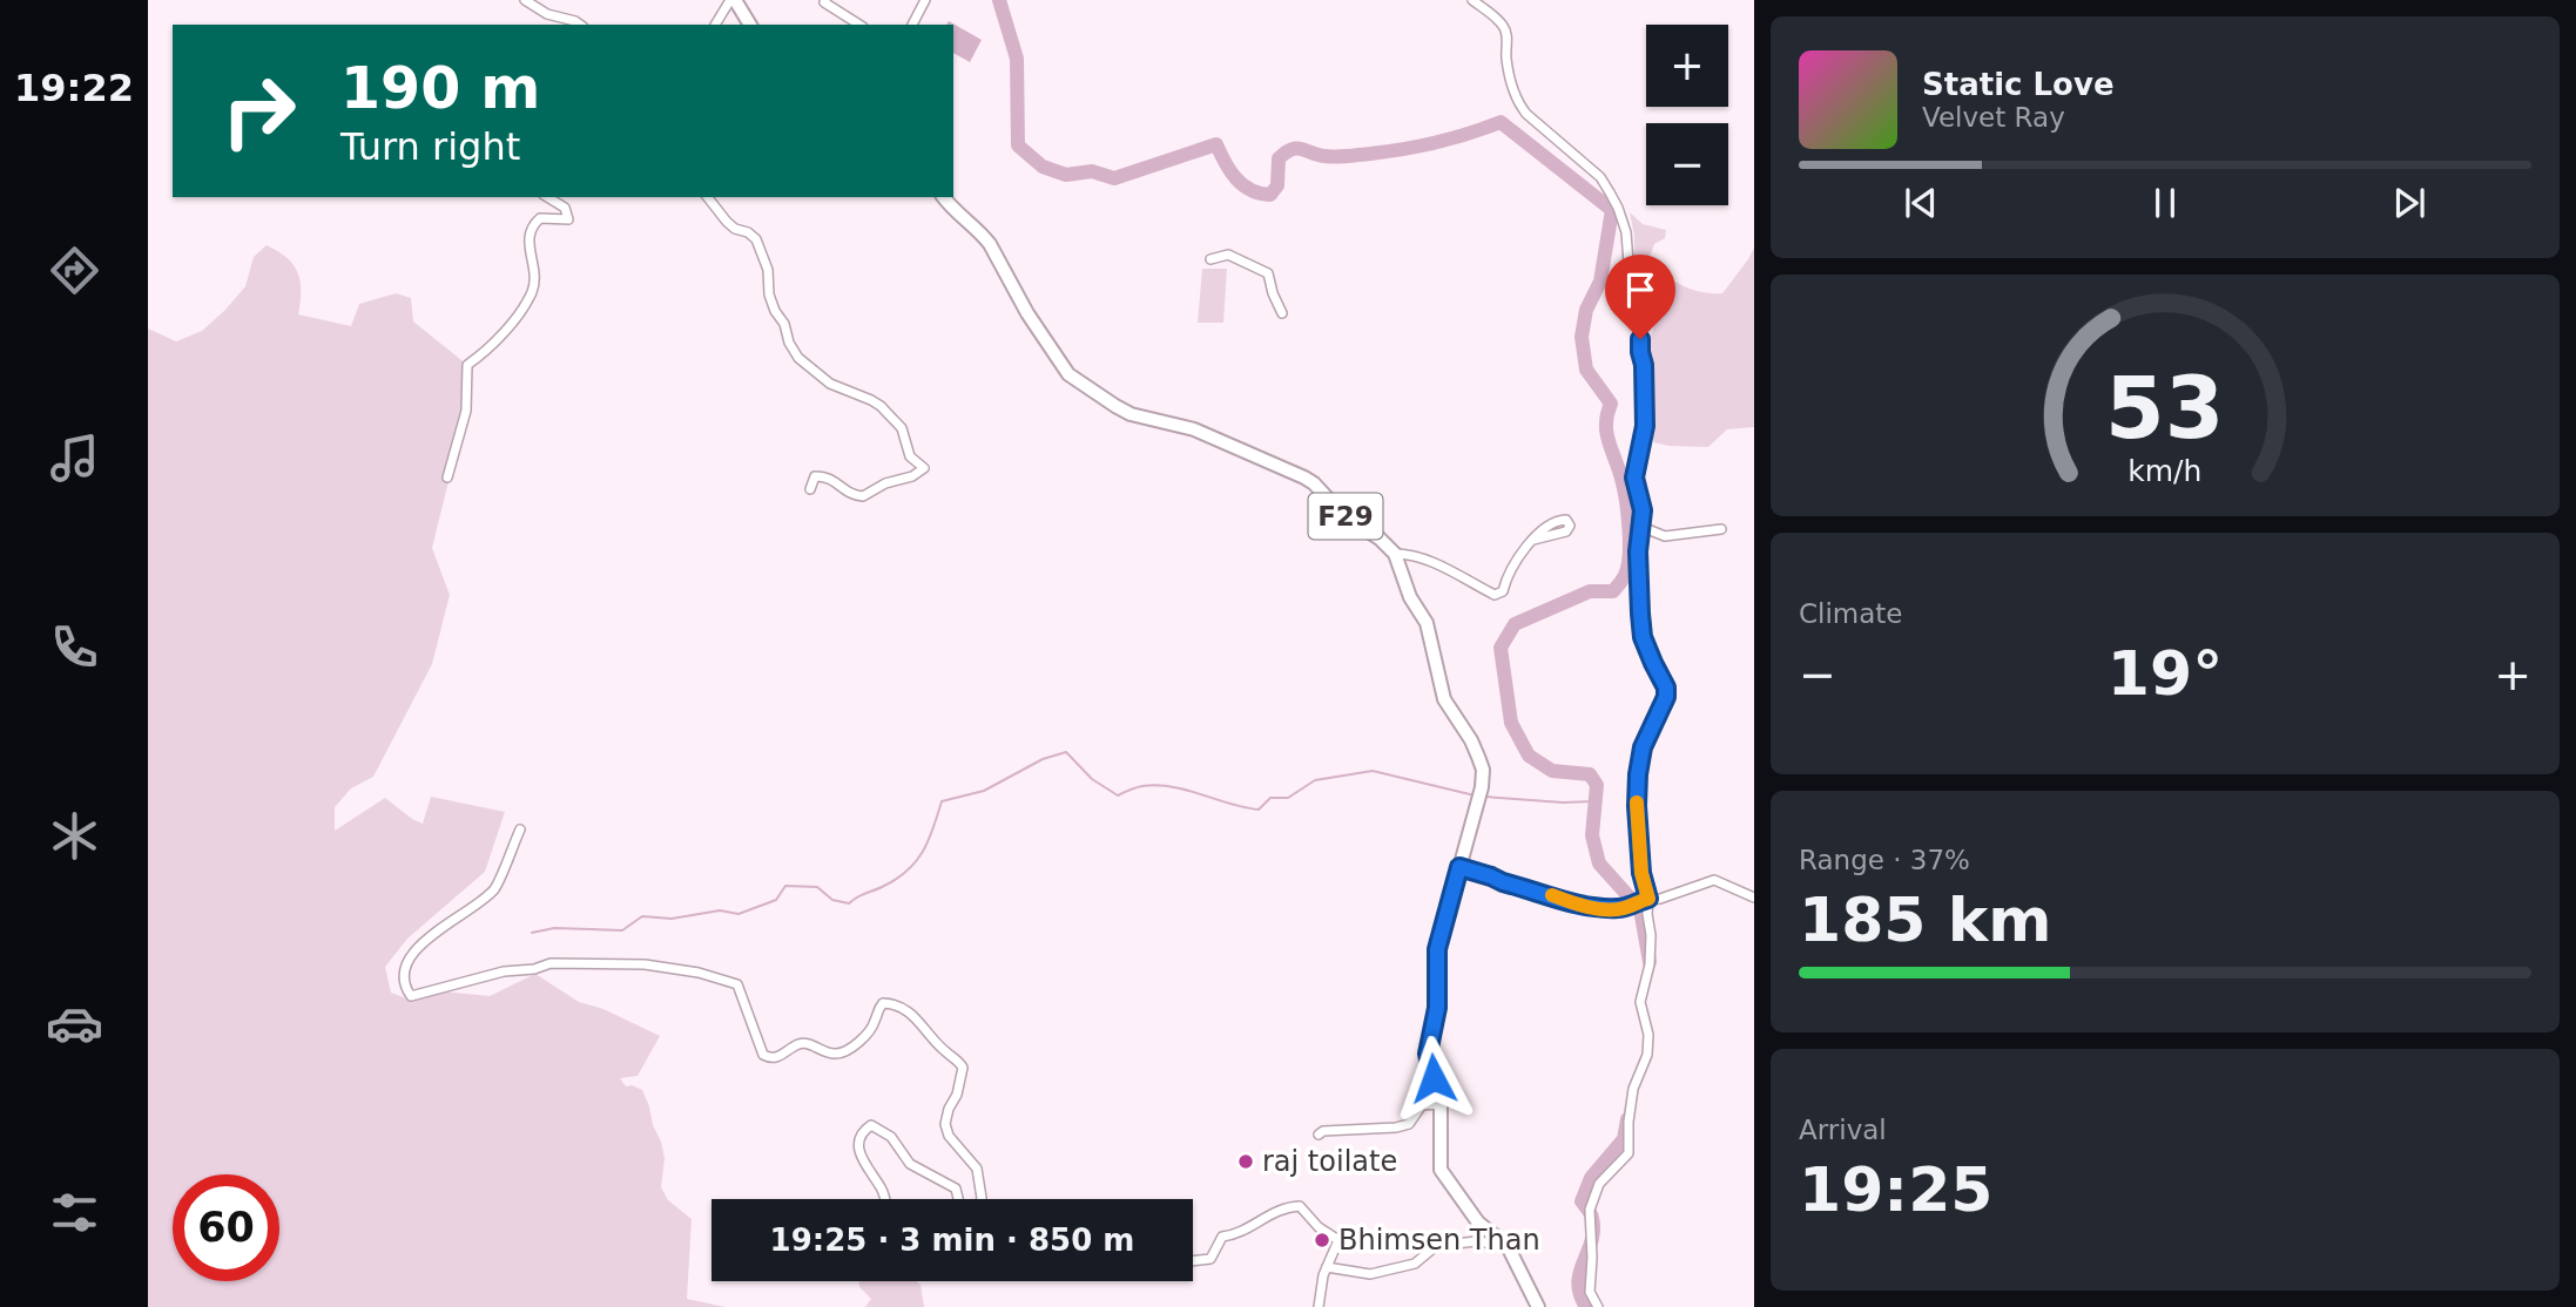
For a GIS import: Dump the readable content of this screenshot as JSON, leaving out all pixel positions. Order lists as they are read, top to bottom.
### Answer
{
  "streets": {
    "main road": ["F29"]
  },
  "places": ["raj toilate", "Bhimsen Than"],
  "page": {
    "tabs": "19:22",
    "map_buttons": ["+", "−"],
    "turn": ["190 m", "Turn right"],
    "song": ["Static Love", "Velvet Ray"],
    "tile": [
      "Climate",
      ["Range · 37%", "185 km"],
      ["Arrival", "19:25"]
    ],
    "heat": ["−", "19°", "+"],
    "limit": "60",
    "trip": "19:25 · 3 min · 850 m",
    "gauge": ["53", "km/h"]
  }
}
